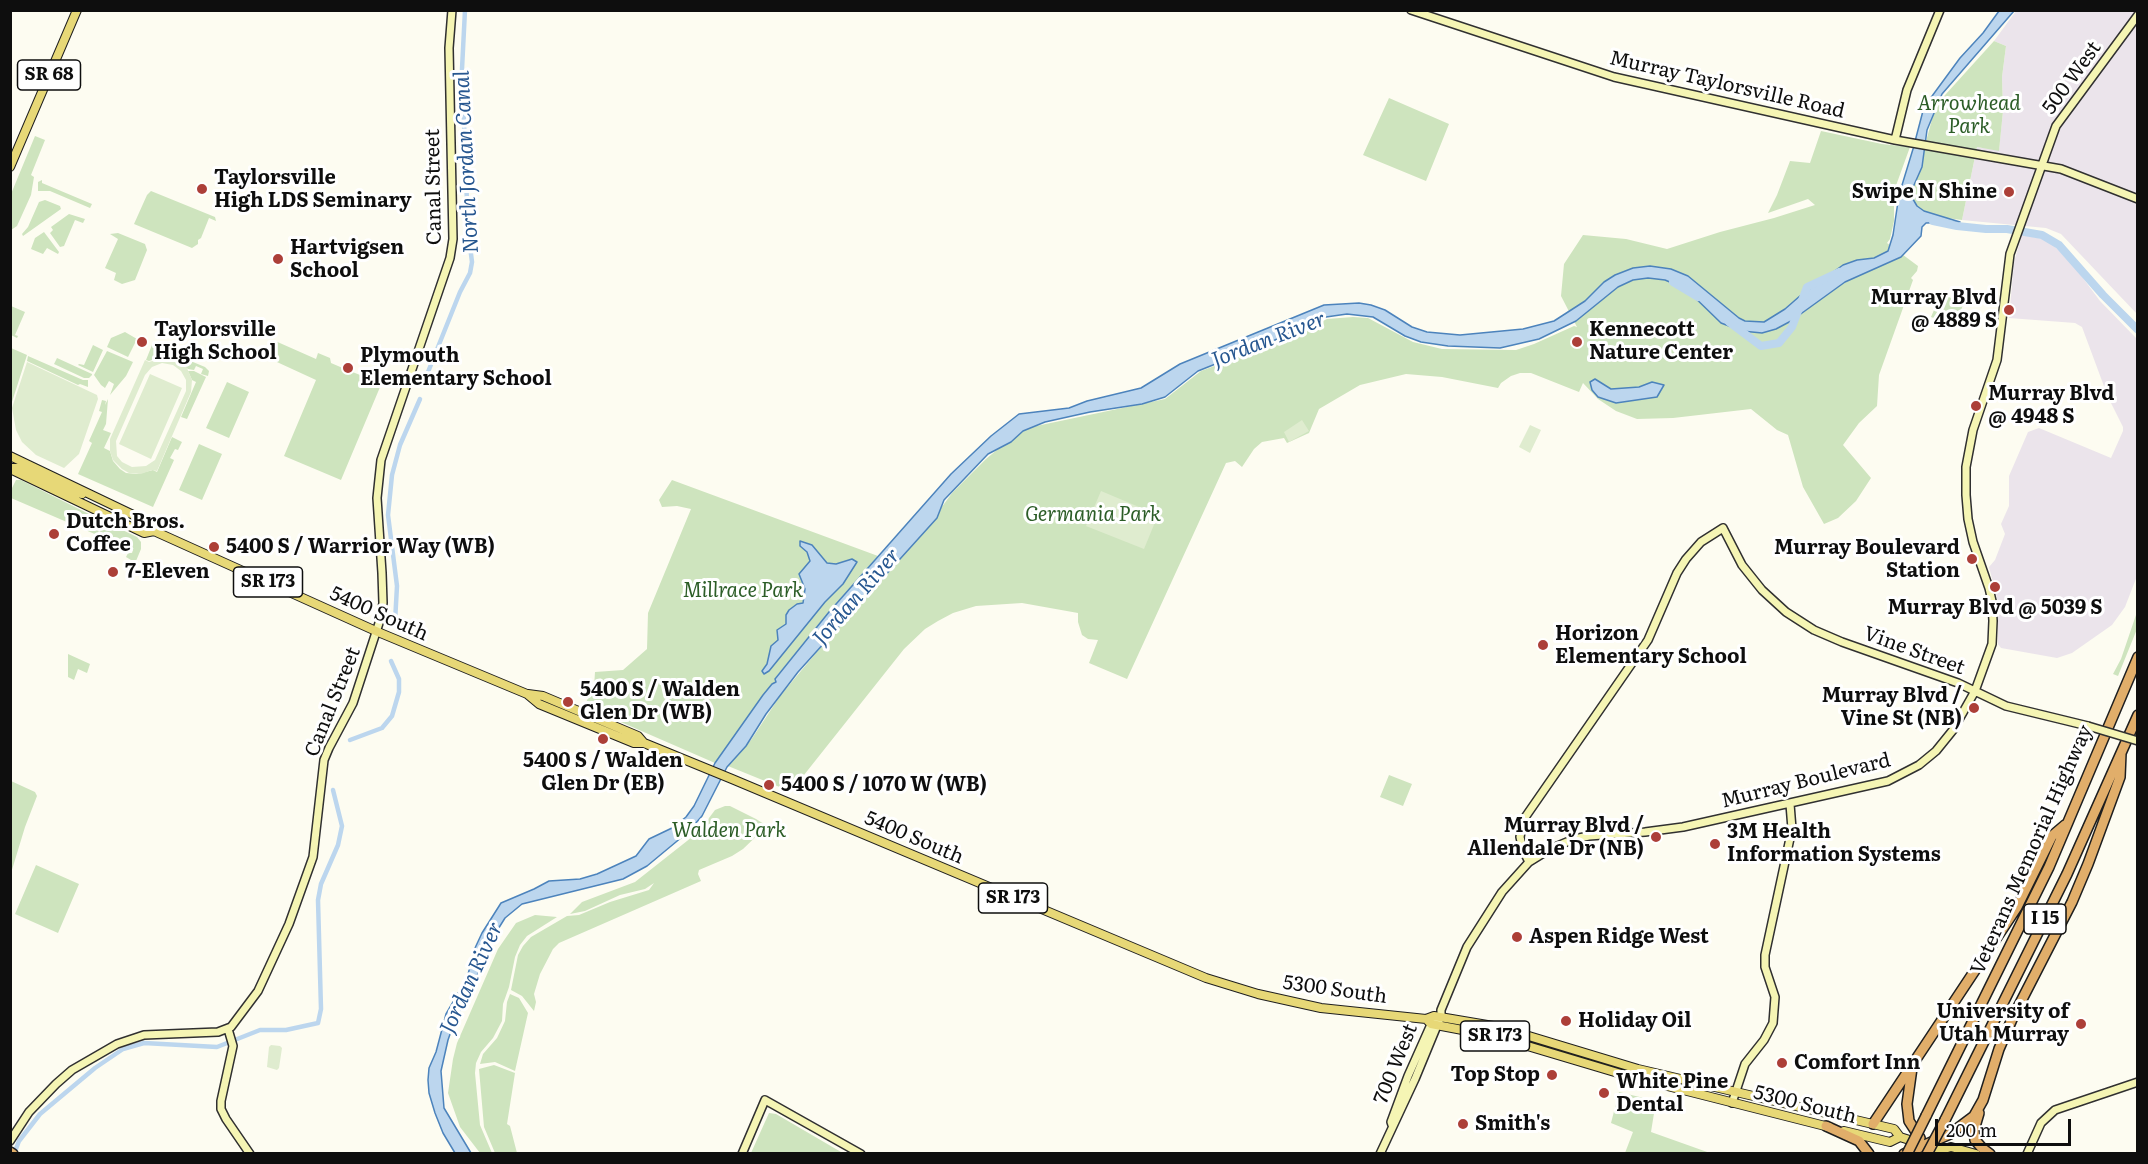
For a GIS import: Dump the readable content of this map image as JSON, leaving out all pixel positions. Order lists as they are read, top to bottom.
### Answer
{
  "streets": {
    "highway": ["Veterans Memorial Highway", "I 15"],
    "main road": [
      "SR 68",
      "SR 173",
      "5400 South",
      "5300 South"
    ],
    "street": [
      "500 West",
      "Murray Taylorsville Road",
      "Canal Street",
      "Vine Street",
      "Murray Boulevard",
      "700 West"
    ]
  },
  "crossings": [
    ["500 West", "Murray Taylorsville Road"],
    ["500 West", "Murray Boulevard"],
    ["Murray Taylorsville Road", "Murray Boulevard"],
    ["Canal Street", "5400 South"],
    ["5400 South", "5300 South"],
    ["Vine Street", "Murray Boulevard"],
    ["Murray Boulevard", "5300 South"],
    ["Murray Boulevard", "700 West"],
    ["Veterans Memorial Highway", "5300 South"],
    ["5300 South", "700 West"]
  ],
  "water": ["North Jordan Canal", "Jordan River"],
  "parks": [
    "Arrowhead Park",
    "Germania Park",
    "Millrace Park",
    "Walden Park"
  ],
  "places": [
    "Taylorsville High LDS Seminary",
    "Swipe N Shine",
    "Hartvigsen School",
    "Murray Blvd @ 4889 S",
    "Taylorsville High School",
    "Kennecott Nature Center",
    "Plymouth Elementary School",
    "Murray Blvd @ 4948 S",
    "Dutch Bros. Coffee",
    "5400 S / Warrior Way (WB)",
    "Murray Boulevard Station",
    "7-Eleven",
    "Murray Blvd @ 5039 S",
    "Horizon Elementary School",
    "5400 S / Walden Glen Dr (WB)",
    "Murray Blvd / Vine St (NB)",
    "5400 S / Walden Glen Dr (EB)",
    "5400 S / 1070 W (WB)",
    "Murray Blvd / Allendale Dr (NB)",
    "3M Health Information Systems",
    "Aspen Ridge West",
    "Holiday Oil",
    "University of Utah Murray",
    "Comfort Inn",
    "Top Stop",
    "White Pine Dental",
    "Smith's"
  ],
  "scale_bar": "200 m"
}
